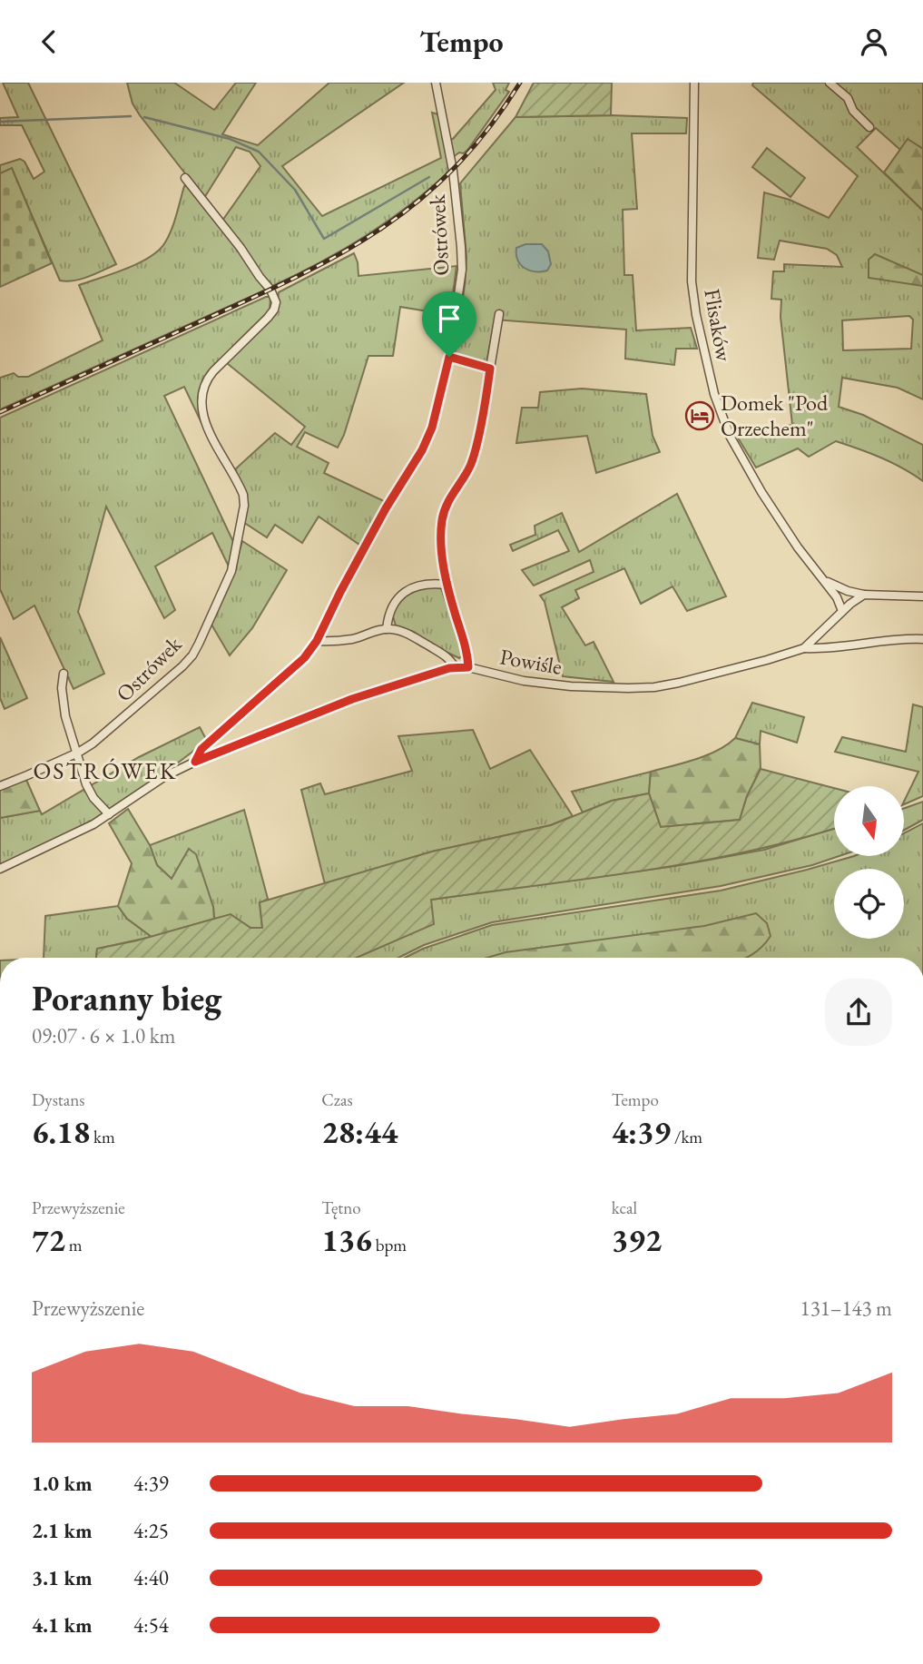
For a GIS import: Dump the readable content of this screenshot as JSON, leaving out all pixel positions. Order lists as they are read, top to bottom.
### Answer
{
  "streets": {
    "street": ["Ostrówek", "Flisaków", "Powiśle"]
  },
  "crossings": [
    ["Ostrówek", "Powiśle"],
    ["Flisaków", "Powiśle"]
  ],
  "districts": ["OSTRÓWEK"],
  "places": {
    "hotel": ["Domek \"Pod Orzechem\""]
  },
  "north": "bottom",
  "page": {
    "header": "Tempo",
    "heading": ["Poranny bieg", "09:07 · 6 × 1.0 km"],
    "stats": [
      ["Dystans", "6.18 km"],
      ["Czas", "28:44"],
      ["Tempo", "4:39 /km"],
      ["Przewyższenie", "72 m"],
      ["Tętno", "136 bpm"],
      ["kcal", "392"]
    ],
    "chart": ["Przewyższenie", "131–143 m"],
    "list": [
      {
        "name": "1.0 km",
        "note": "4:39"
      },
      {
        "name": "2.1 km",
        "note": "4:25"
      },
      {
        "name": "3.1 km",
        "note": "4:40"
      },
      {
        "name": "4.1 km",
        "note": "4:54"
      }
    ]
  }
}
